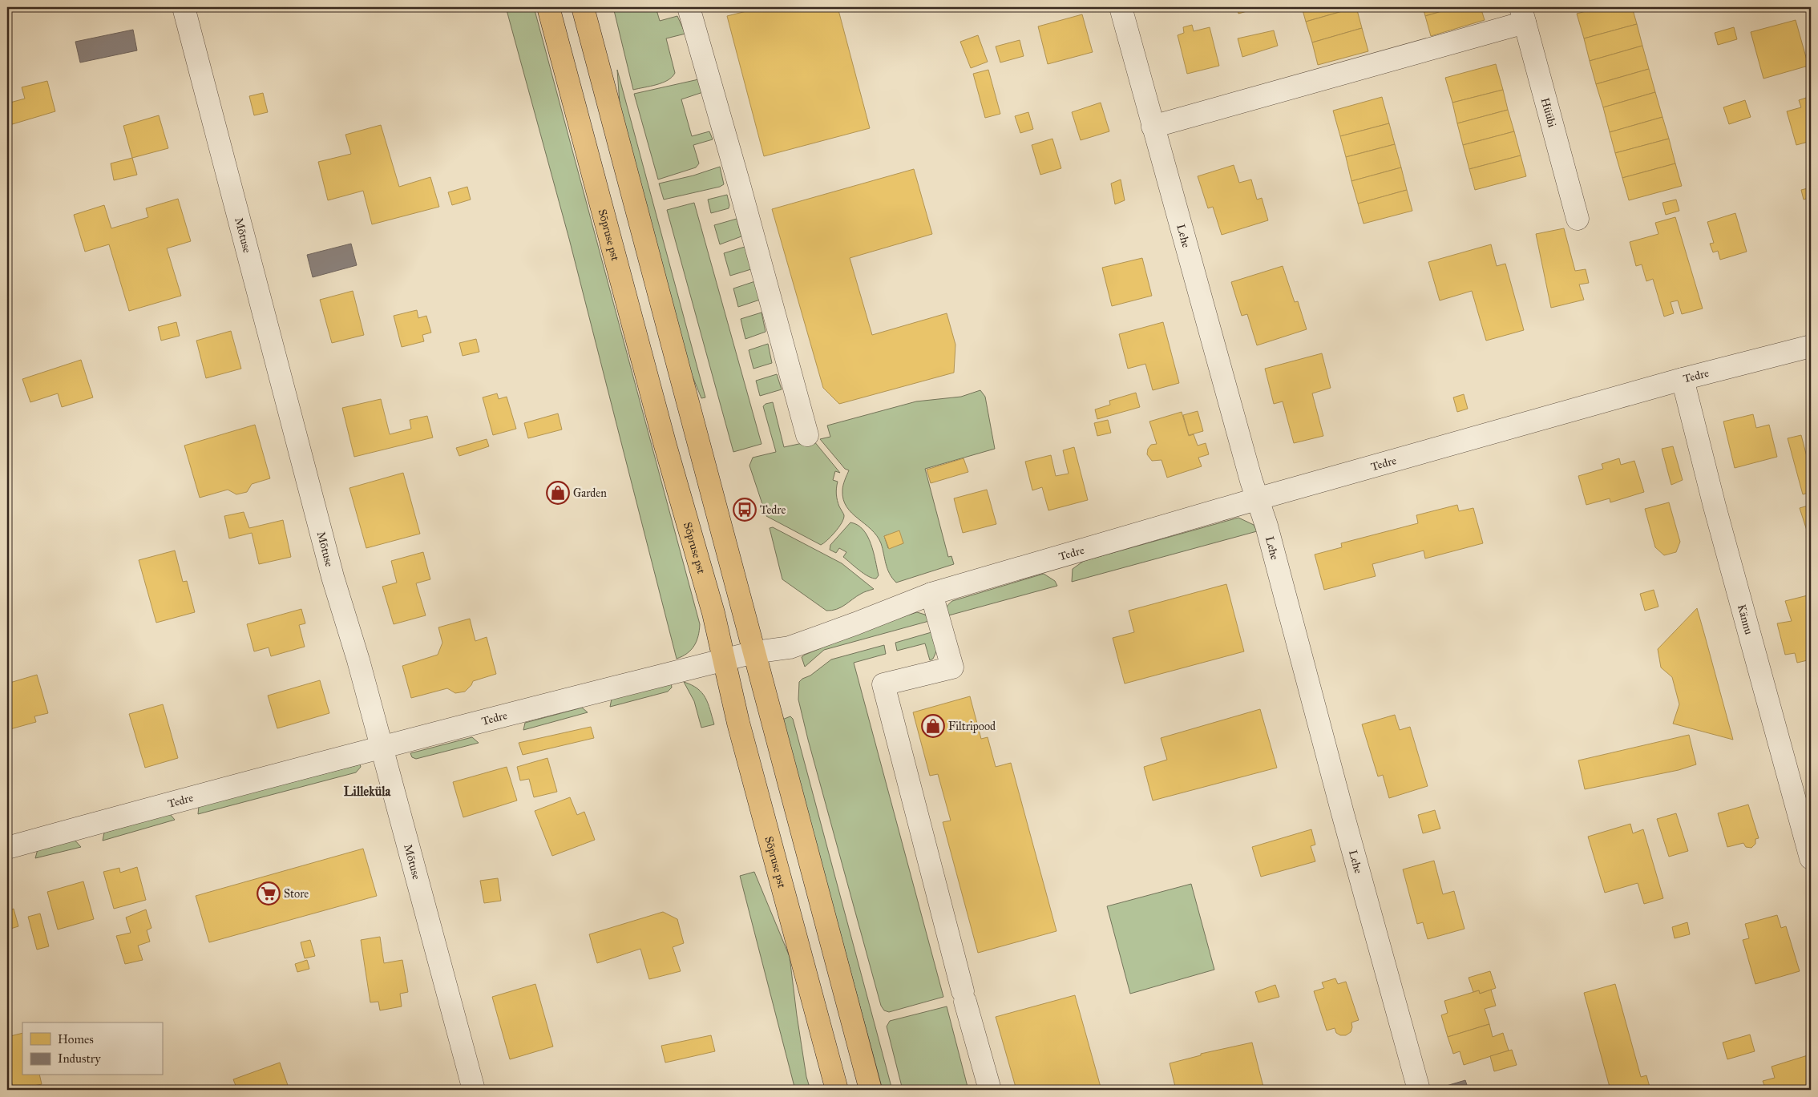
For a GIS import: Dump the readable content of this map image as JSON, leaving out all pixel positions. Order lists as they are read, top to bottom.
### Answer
{
  "streets": {
    "main road": ["Sõpruse pst"],
    "street": [
      "Hüübi",
      "Mõtuse",
      "Lehe",
      "Tedre",
      "Kännu"
    ]
  },
  "crossings": [
    ["Sõpruse pst", "Tedre"],
    ["Mõtuse", "Tedre"],
    ["Lehe", "Tedre"],
    ["Tedre", "Kännu"]
  ],
  "districts": ["Lilleküla"],
  "places": {
    "shop": ["Garden", "Filtripood"],
    "bus stop": ["Tedre"],
    "supermarket": ["Store"]
  },
  "legend": ["Homes", "Industry"]
}
